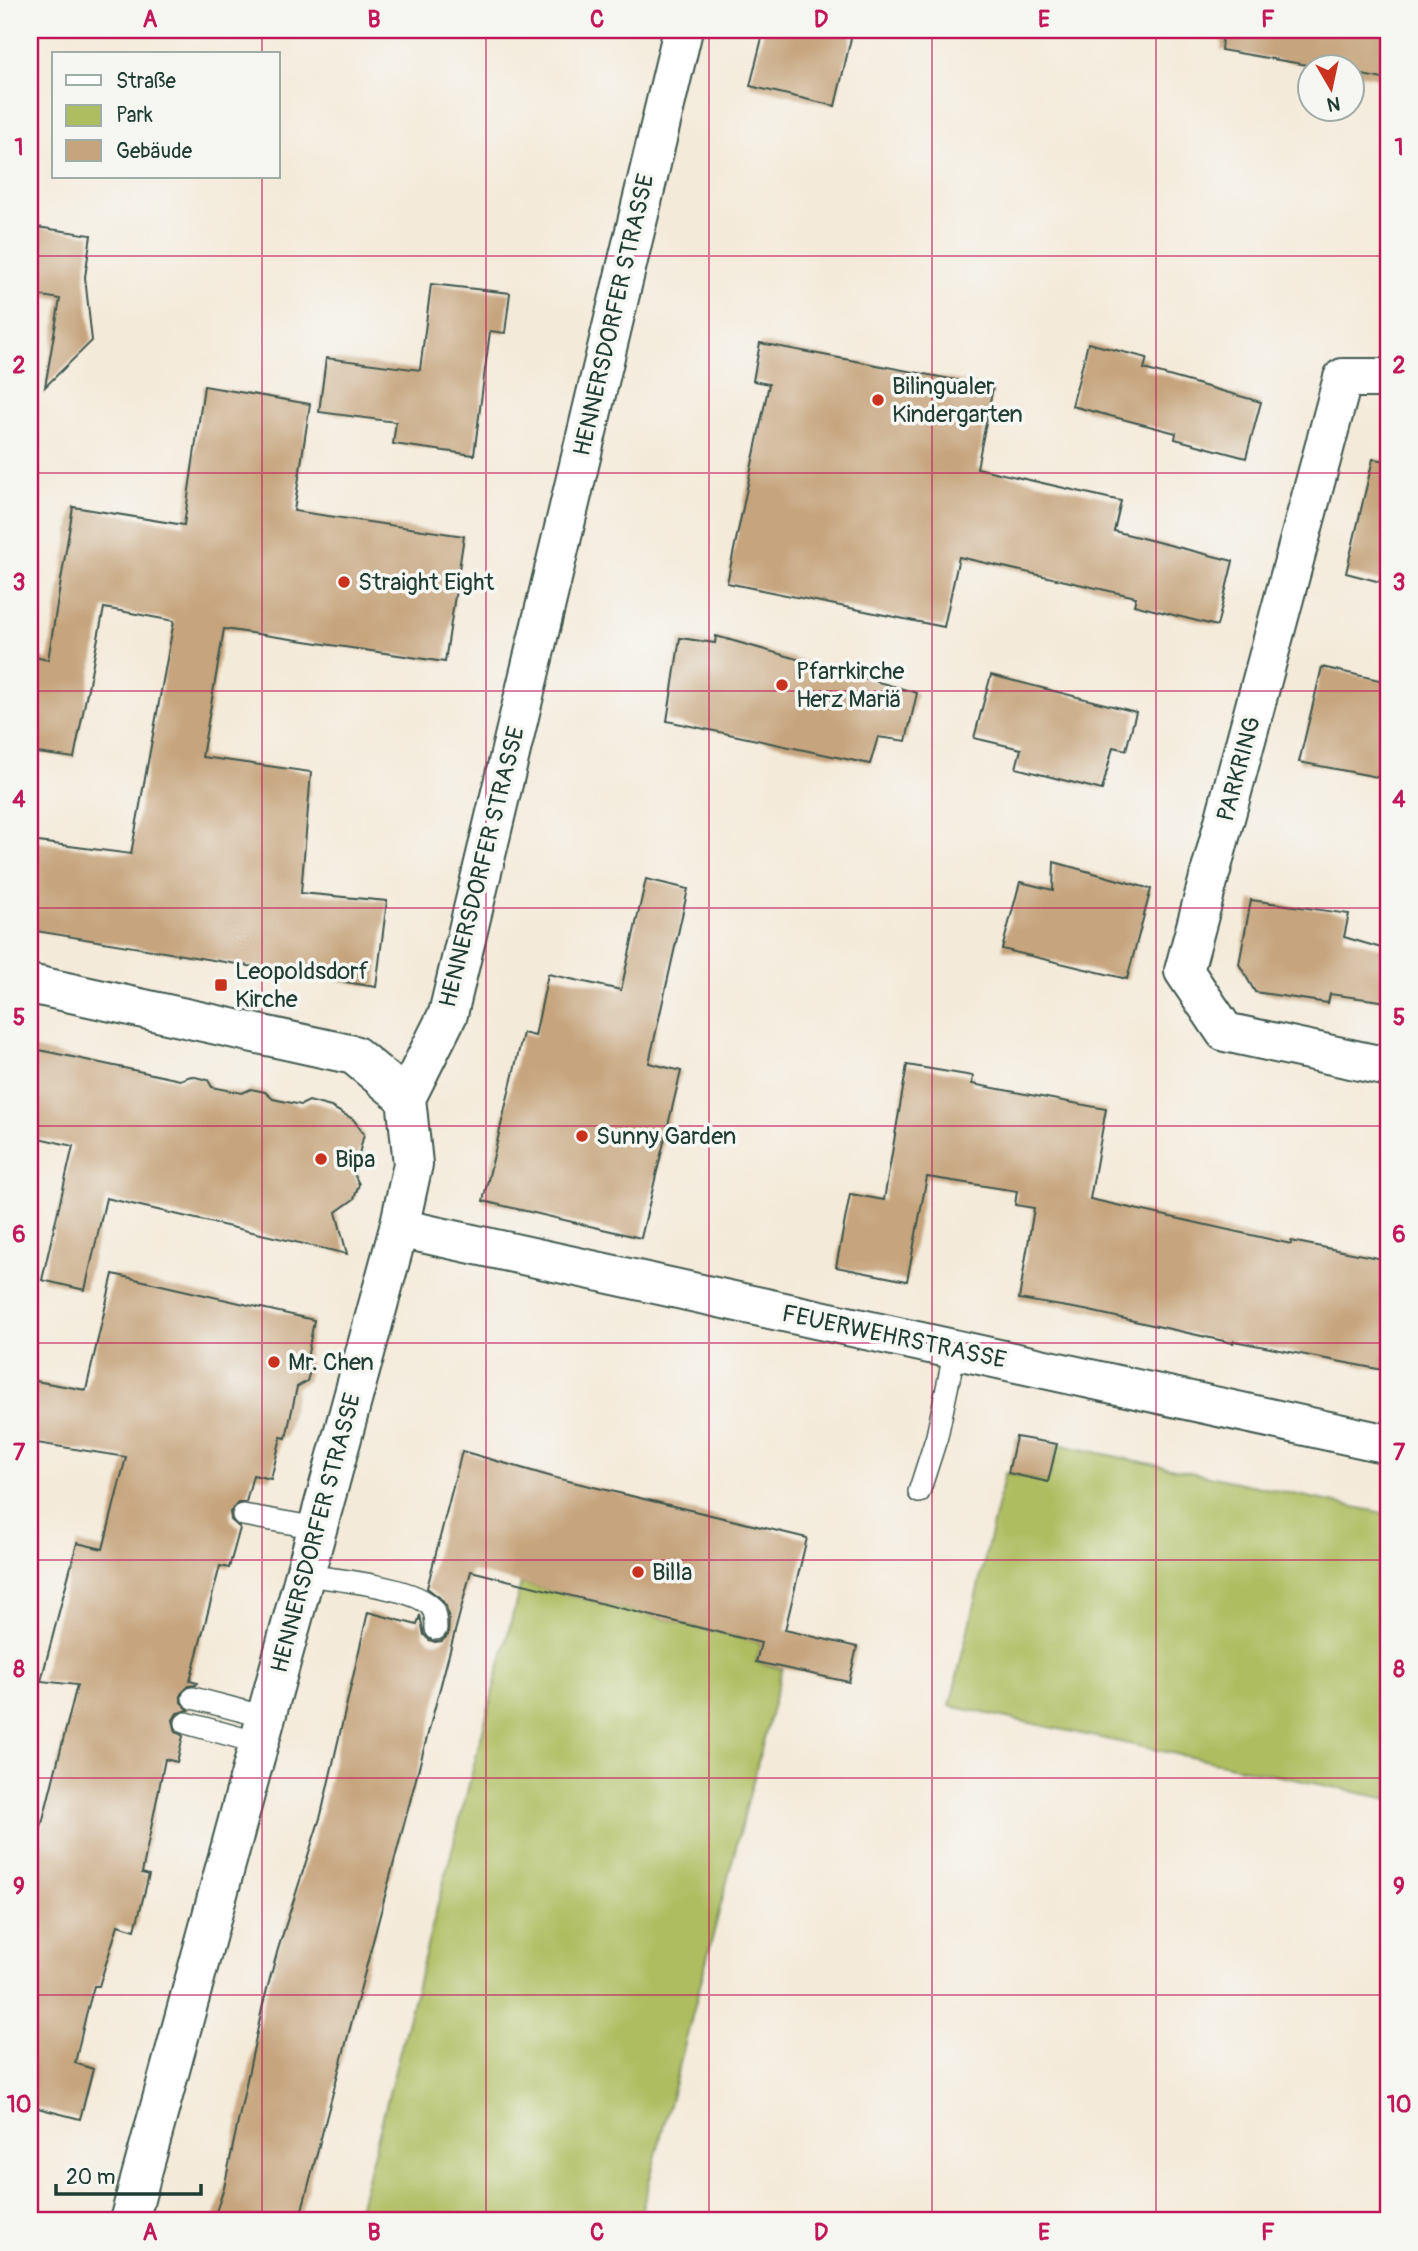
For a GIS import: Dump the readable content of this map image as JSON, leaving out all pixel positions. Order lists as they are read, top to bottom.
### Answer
{
  "streets": {
    "street": ["HENNERSDORFER STRASSE", "PARKRING", "FEUERWEHRSTRASSE"]
  },
  "crossings": [
    ["HENNERSDORFER STRASSE", "FEUERWEHRSTRASSE"]
  ],
  "places": {
    "other": [
      "Bilingualer Kindergarten",
      "Straight Eight",
      "Pfarrkirche Herz Mariä",
      "Sunny Garden",
      "Bipa",
      "Mr. Chen",
      "Billa"
    ],
    "transit": ["Leopoldsdorf Kirche"]
  },
  "legend": ["Straße", "Park", "Gebäude"],
  "scale_bar": "20 m",
  "north": "bottom",
  "grid": {
    "columns": [
      "A",
      "B",
      "C",
      "D",
      "E",
      "F"
    ],
    "rows": [
      "1",
      "2",
      "3",
      "4",
      "5",
      "6",
      "7",
      "8",
      "9",
      "10"
    ]
  }
}
